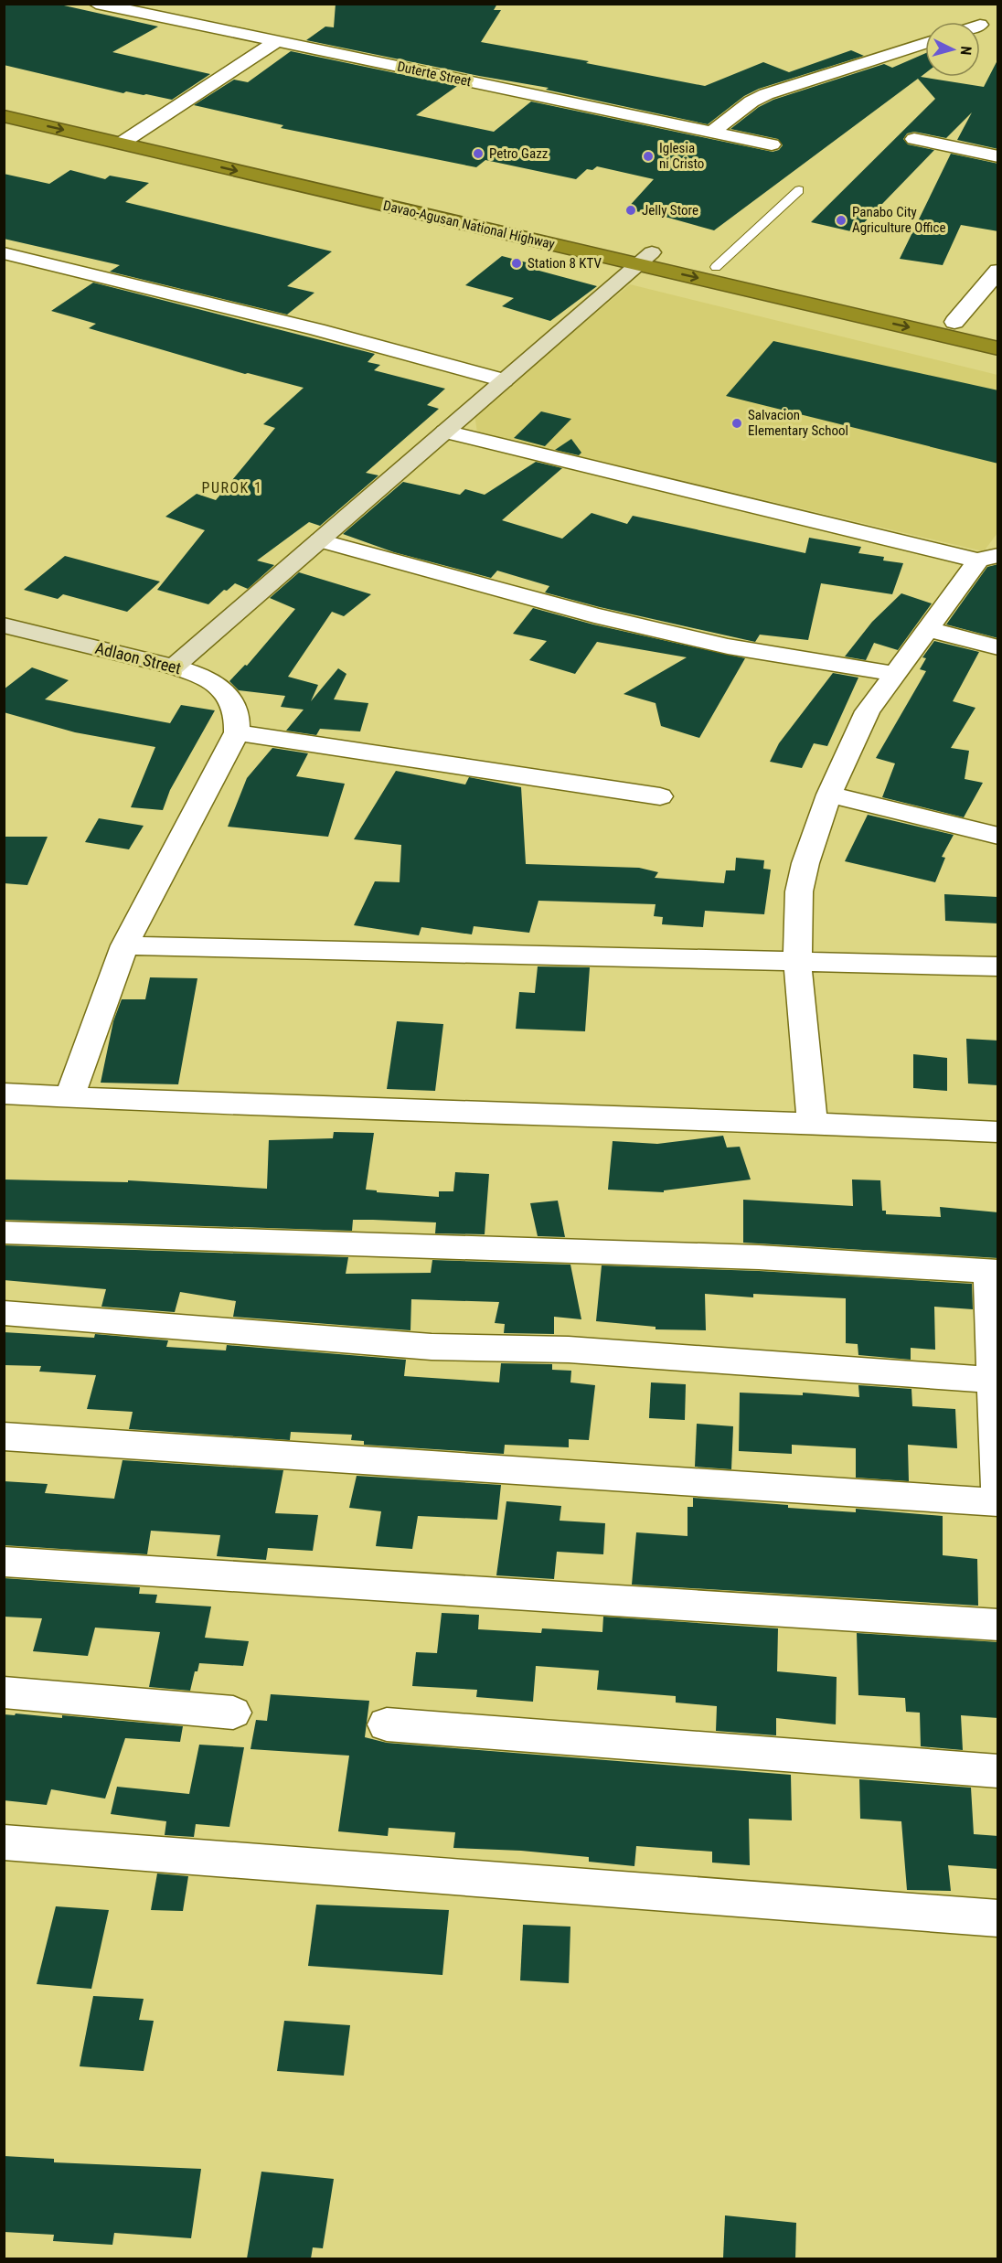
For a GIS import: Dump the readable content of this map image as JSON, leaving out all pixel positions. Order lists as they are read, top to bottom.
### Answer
{
  "streets": {
    "highway": ["Davao-Agusan National Highway"],
    "street": ["Duterte Street", "Adlaon Street"]
  },
  "districts": ["PUROK 1"],
  "places": [
    "Petro Gazz",
    "Iglesia ni Cristo",
    "Jelly Store",
    "Panabo City Agriculture Office",
    "Station 8 KTV",
    "Salvacion Elementary School"
  ],
  "north": "right"
}
